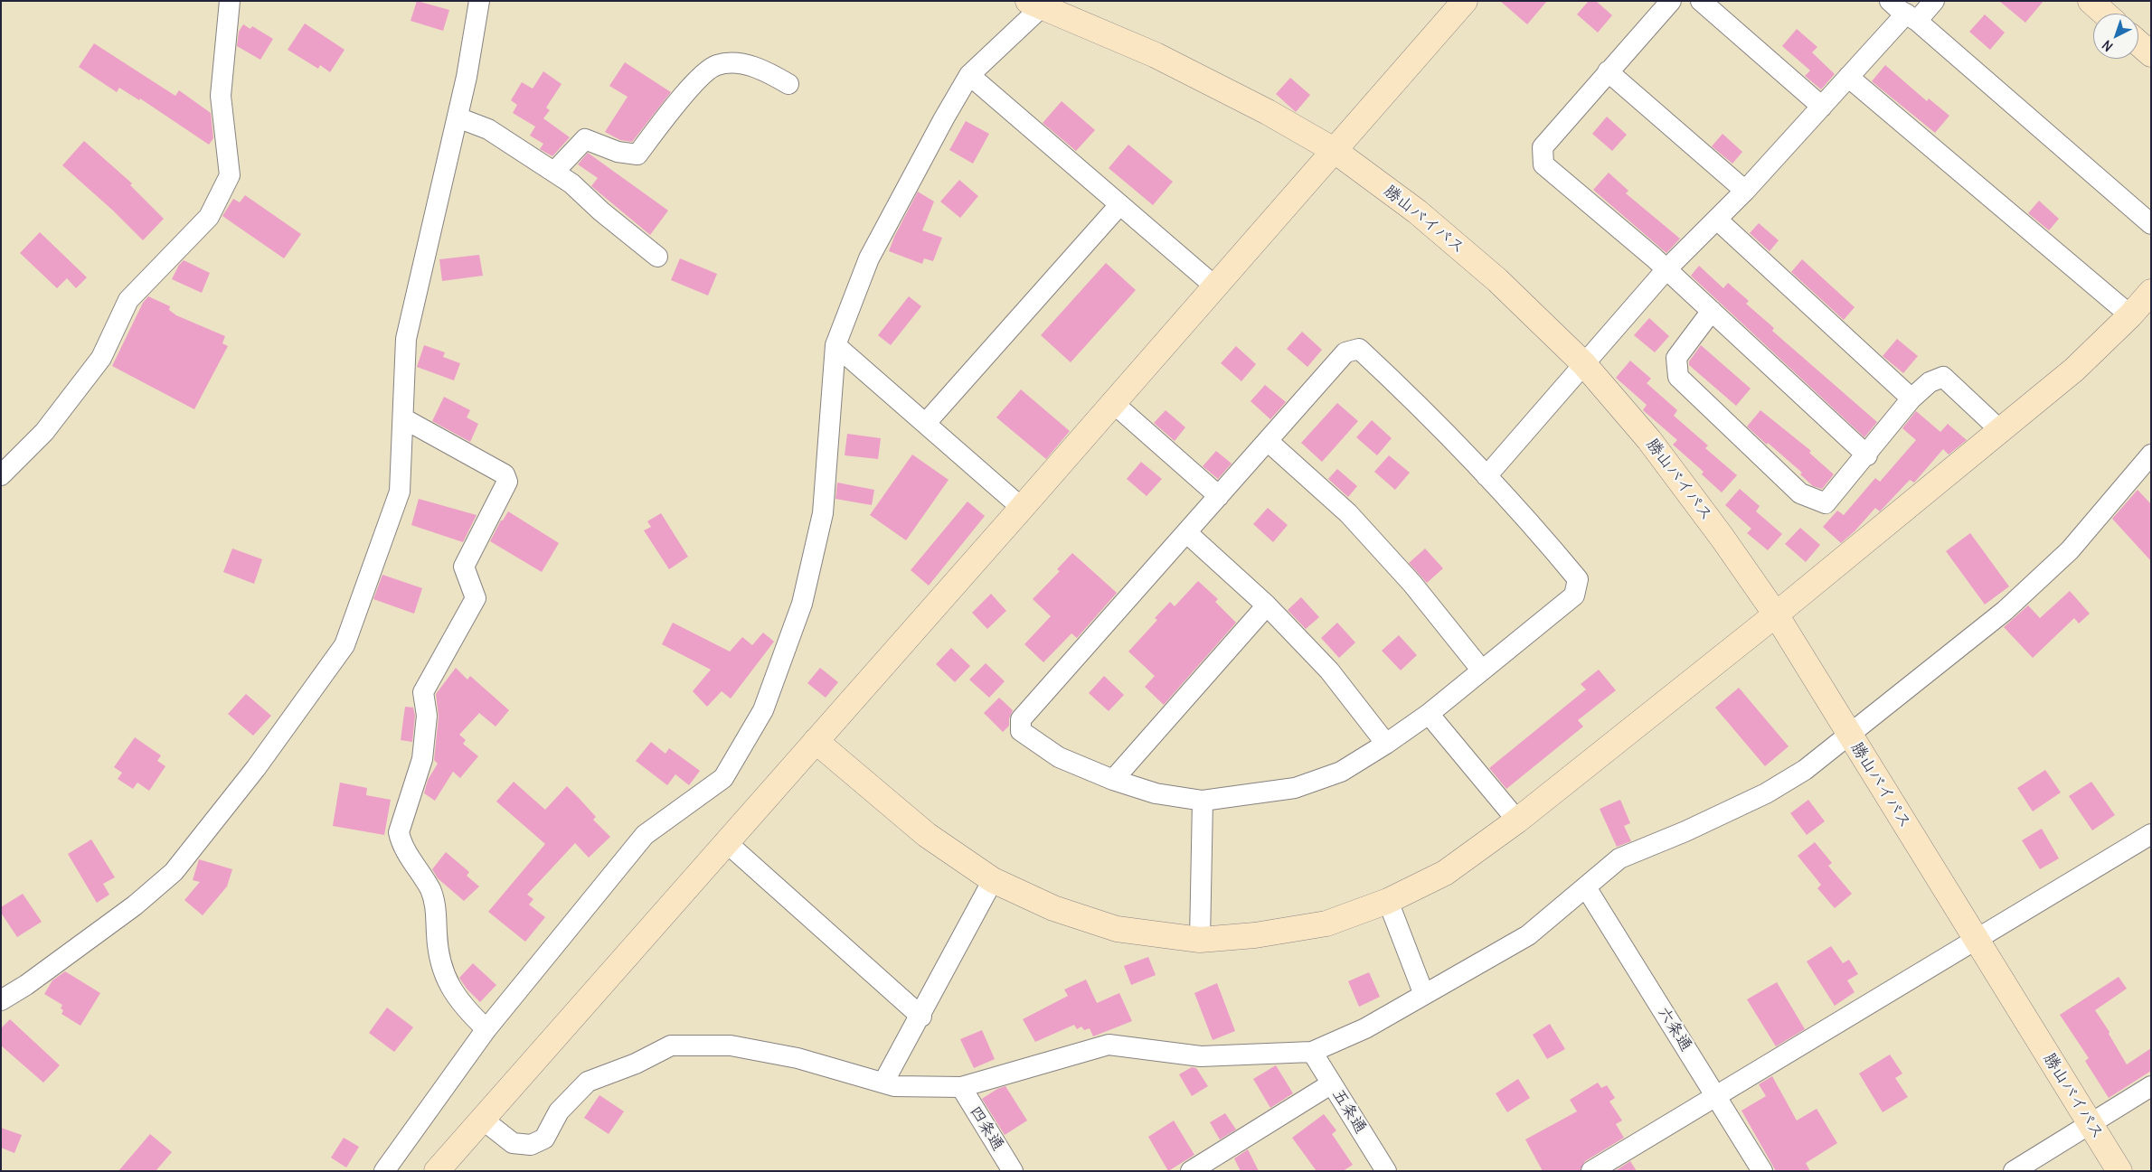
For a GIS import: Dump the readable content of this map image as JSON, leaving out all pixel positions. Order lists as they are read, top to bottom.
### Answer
{
  "streets": {
    "street": [
      "勝山バイパス",
      "六条通",
      "五条通",
      "四条通"
    ]
  },
  "north": "bottom left"
}
